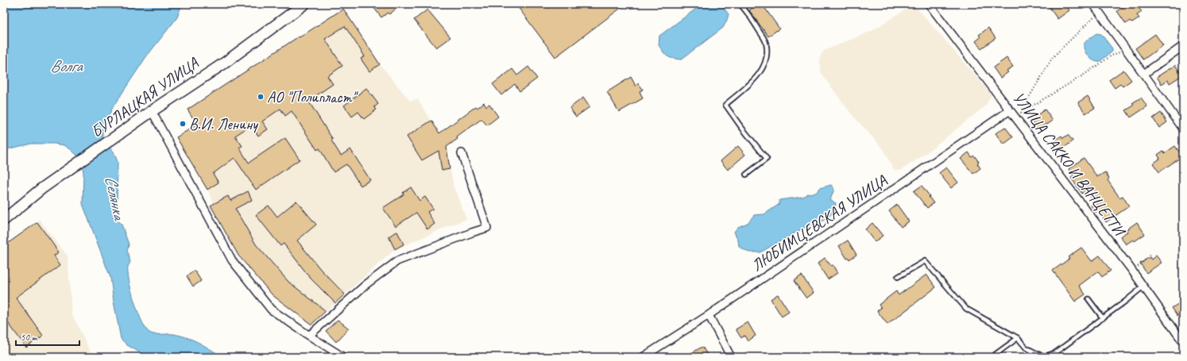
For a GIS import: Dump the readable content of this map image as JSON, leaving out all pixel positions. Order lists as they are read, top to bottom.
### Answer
{
  "streets": {
    "main road": ["БУРЛАЦКАЯ УЛИЦА"],
    "street": ["УЛИЦА САККО И ВАНЦЕТТИ", "ЛЮБИМЦЕВСКАЯ УЛИЦА"]
  },
  "crossings": [
    ["УЛИЦА САККО И ВАНЦЕТТИ", "ЛЮБИМЦЕВСКАЯ УЛИЦА"]
  ],
  "water": ["Волга", "Селянка"],
  "places": ["АО \"Полипласт\"", "В.И. Ленину"],
  "scale_bar": "50 m"
}
